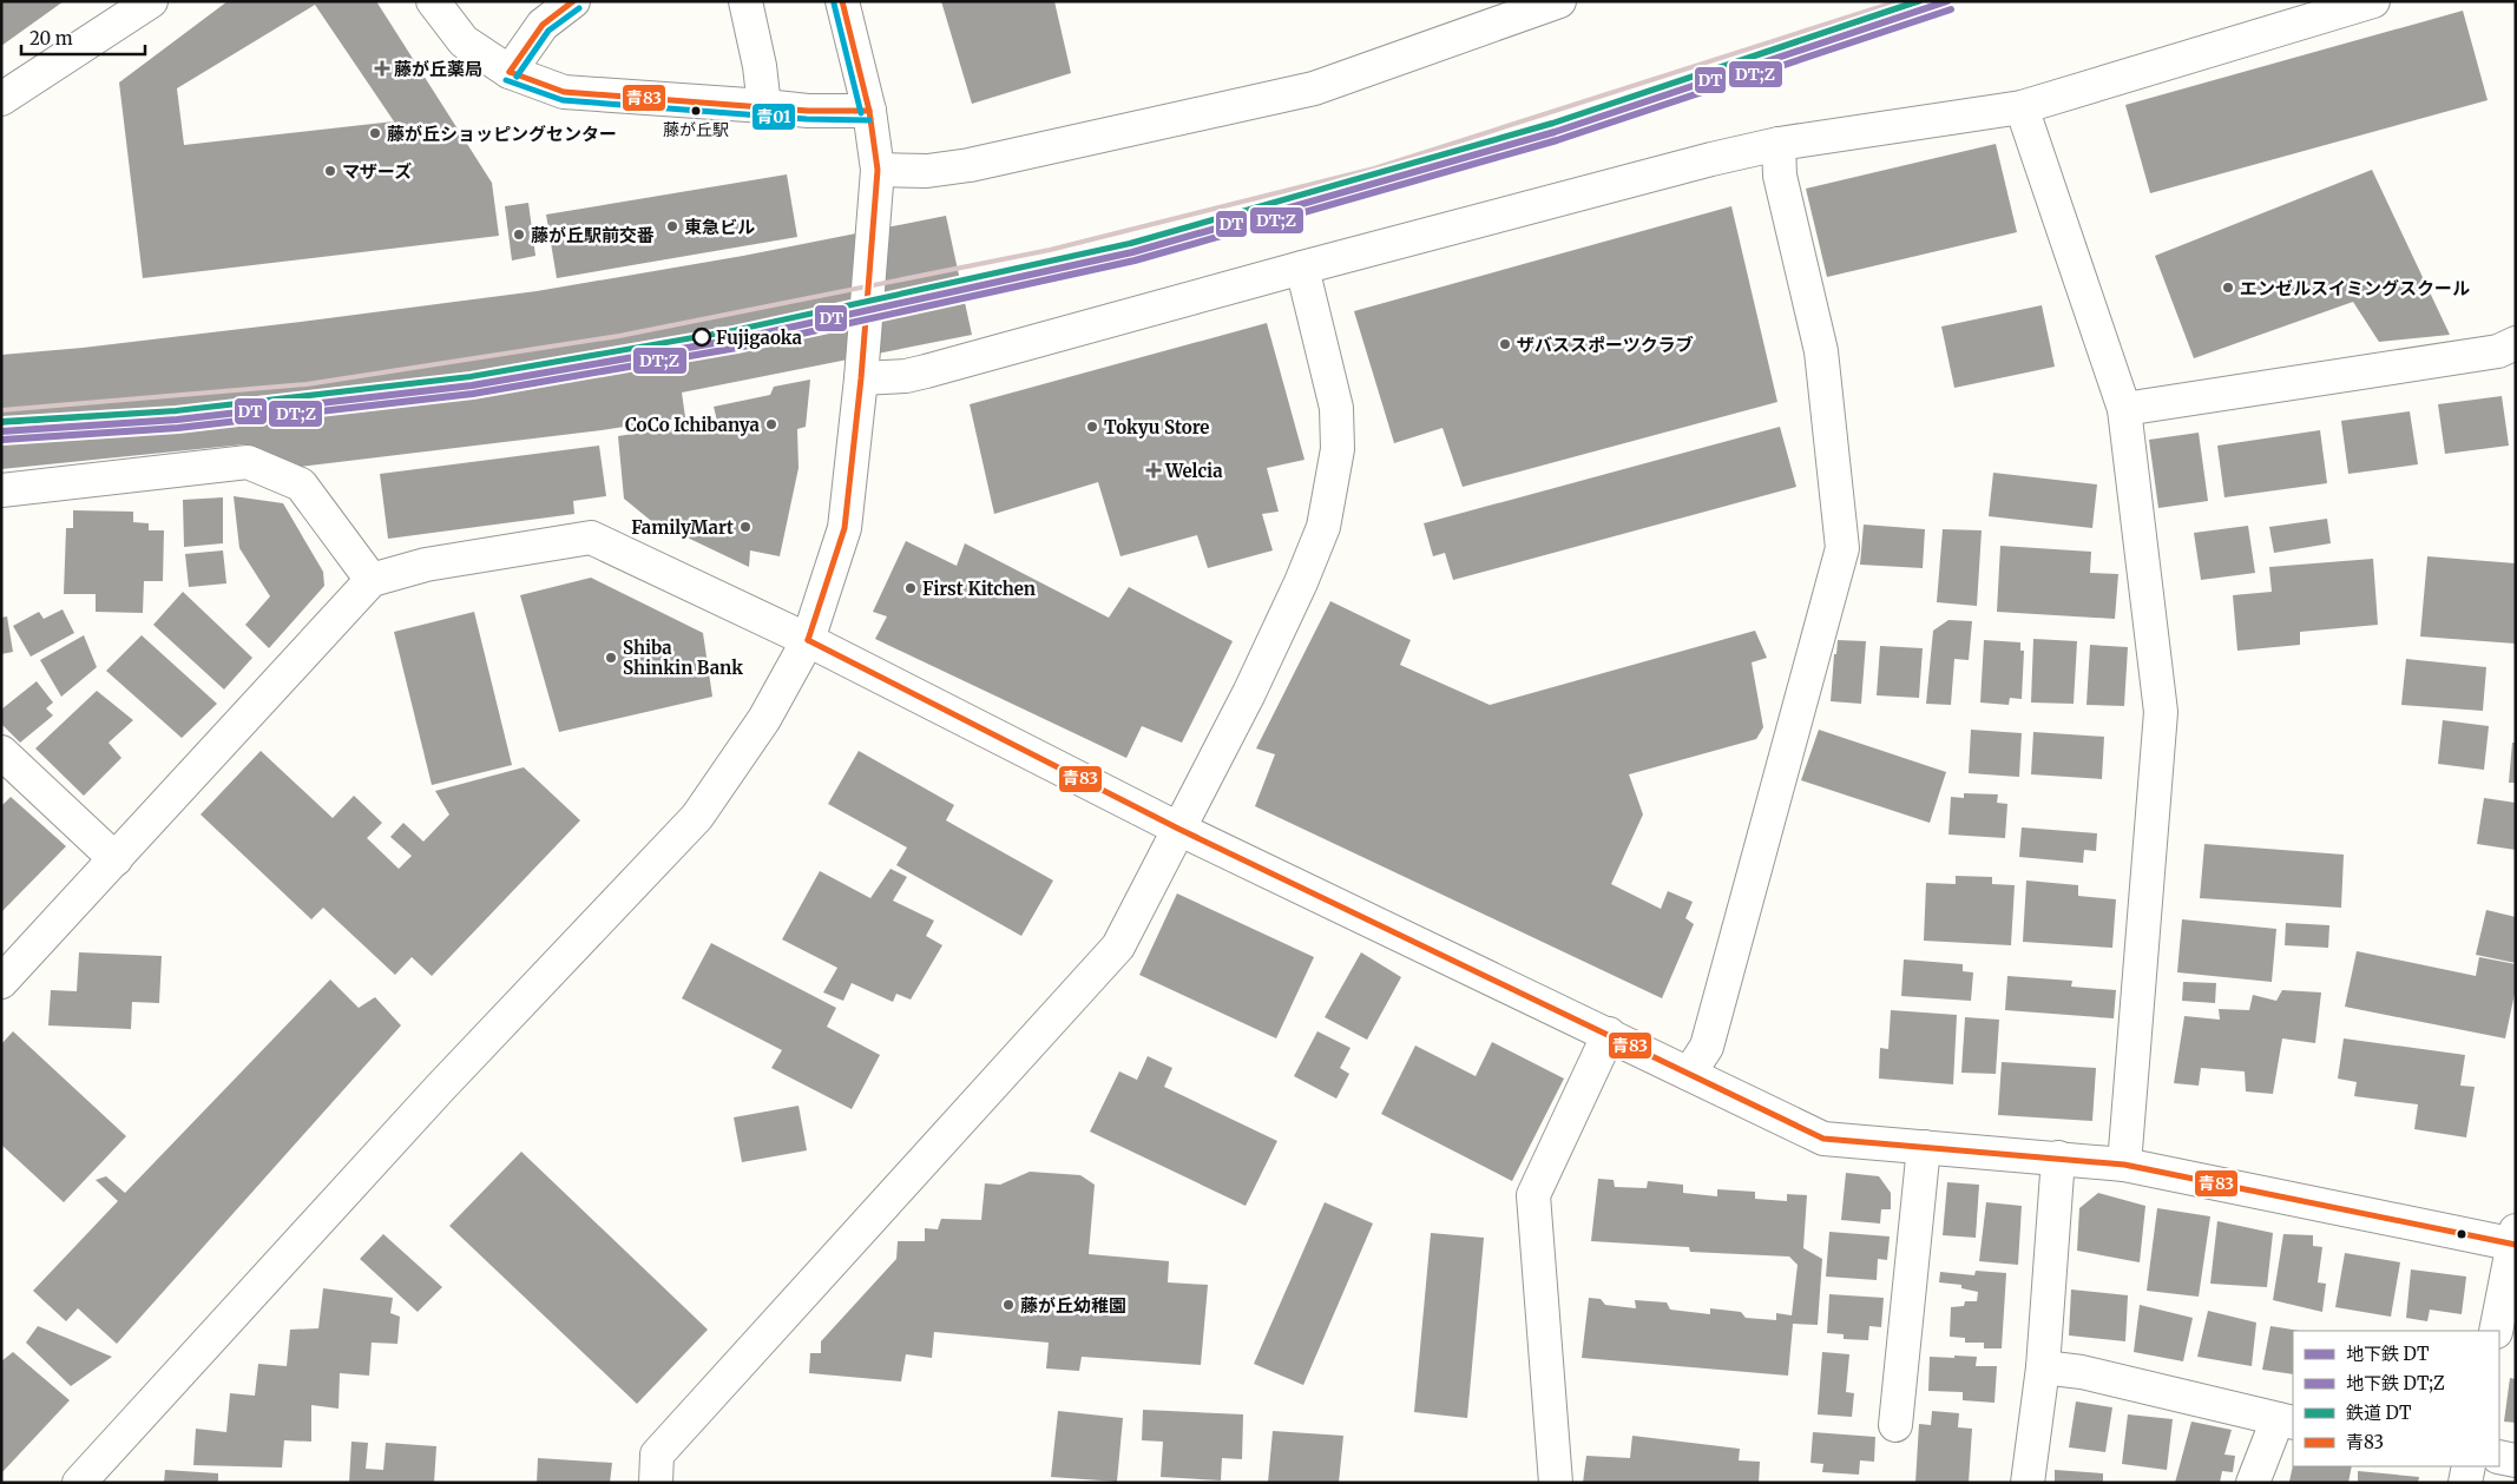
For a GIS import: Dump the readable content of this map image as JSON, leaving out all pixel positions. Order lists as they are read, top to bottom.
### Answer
{
  "places": {
    "health": ["藤が丘薬局", "Welcia"],
    "other": [
      "藤が丘駅",
      "藤が丘ショッピングセンター",
      "マザーズ",
      "東急ビル",
      "藤が丘駅前交番",
      "エンゼルスイミングスクール",
      "Fujigaoka",
      "ザバススポーツクラブ",
      "CoCo Ichibanya",
      "Tokyu Store",
      "FamilyMart",
      "First Kitchen",
      "Shiba Shinkin Bank",
      "藤が丘幼稚園"
    ]
  },
  "lines": [
    "metro line DT",
    "rail line DT",
    "transit line 青83",
    "transit line 青01",
    "metro line DT;Z"
  ],
  "legend": [
    "地下鉄 DT",
    "地下鉄 DT;Z",
    "鉄道 DT",
    "青83"
  ],
  "scale_bar": "20 m"
}
